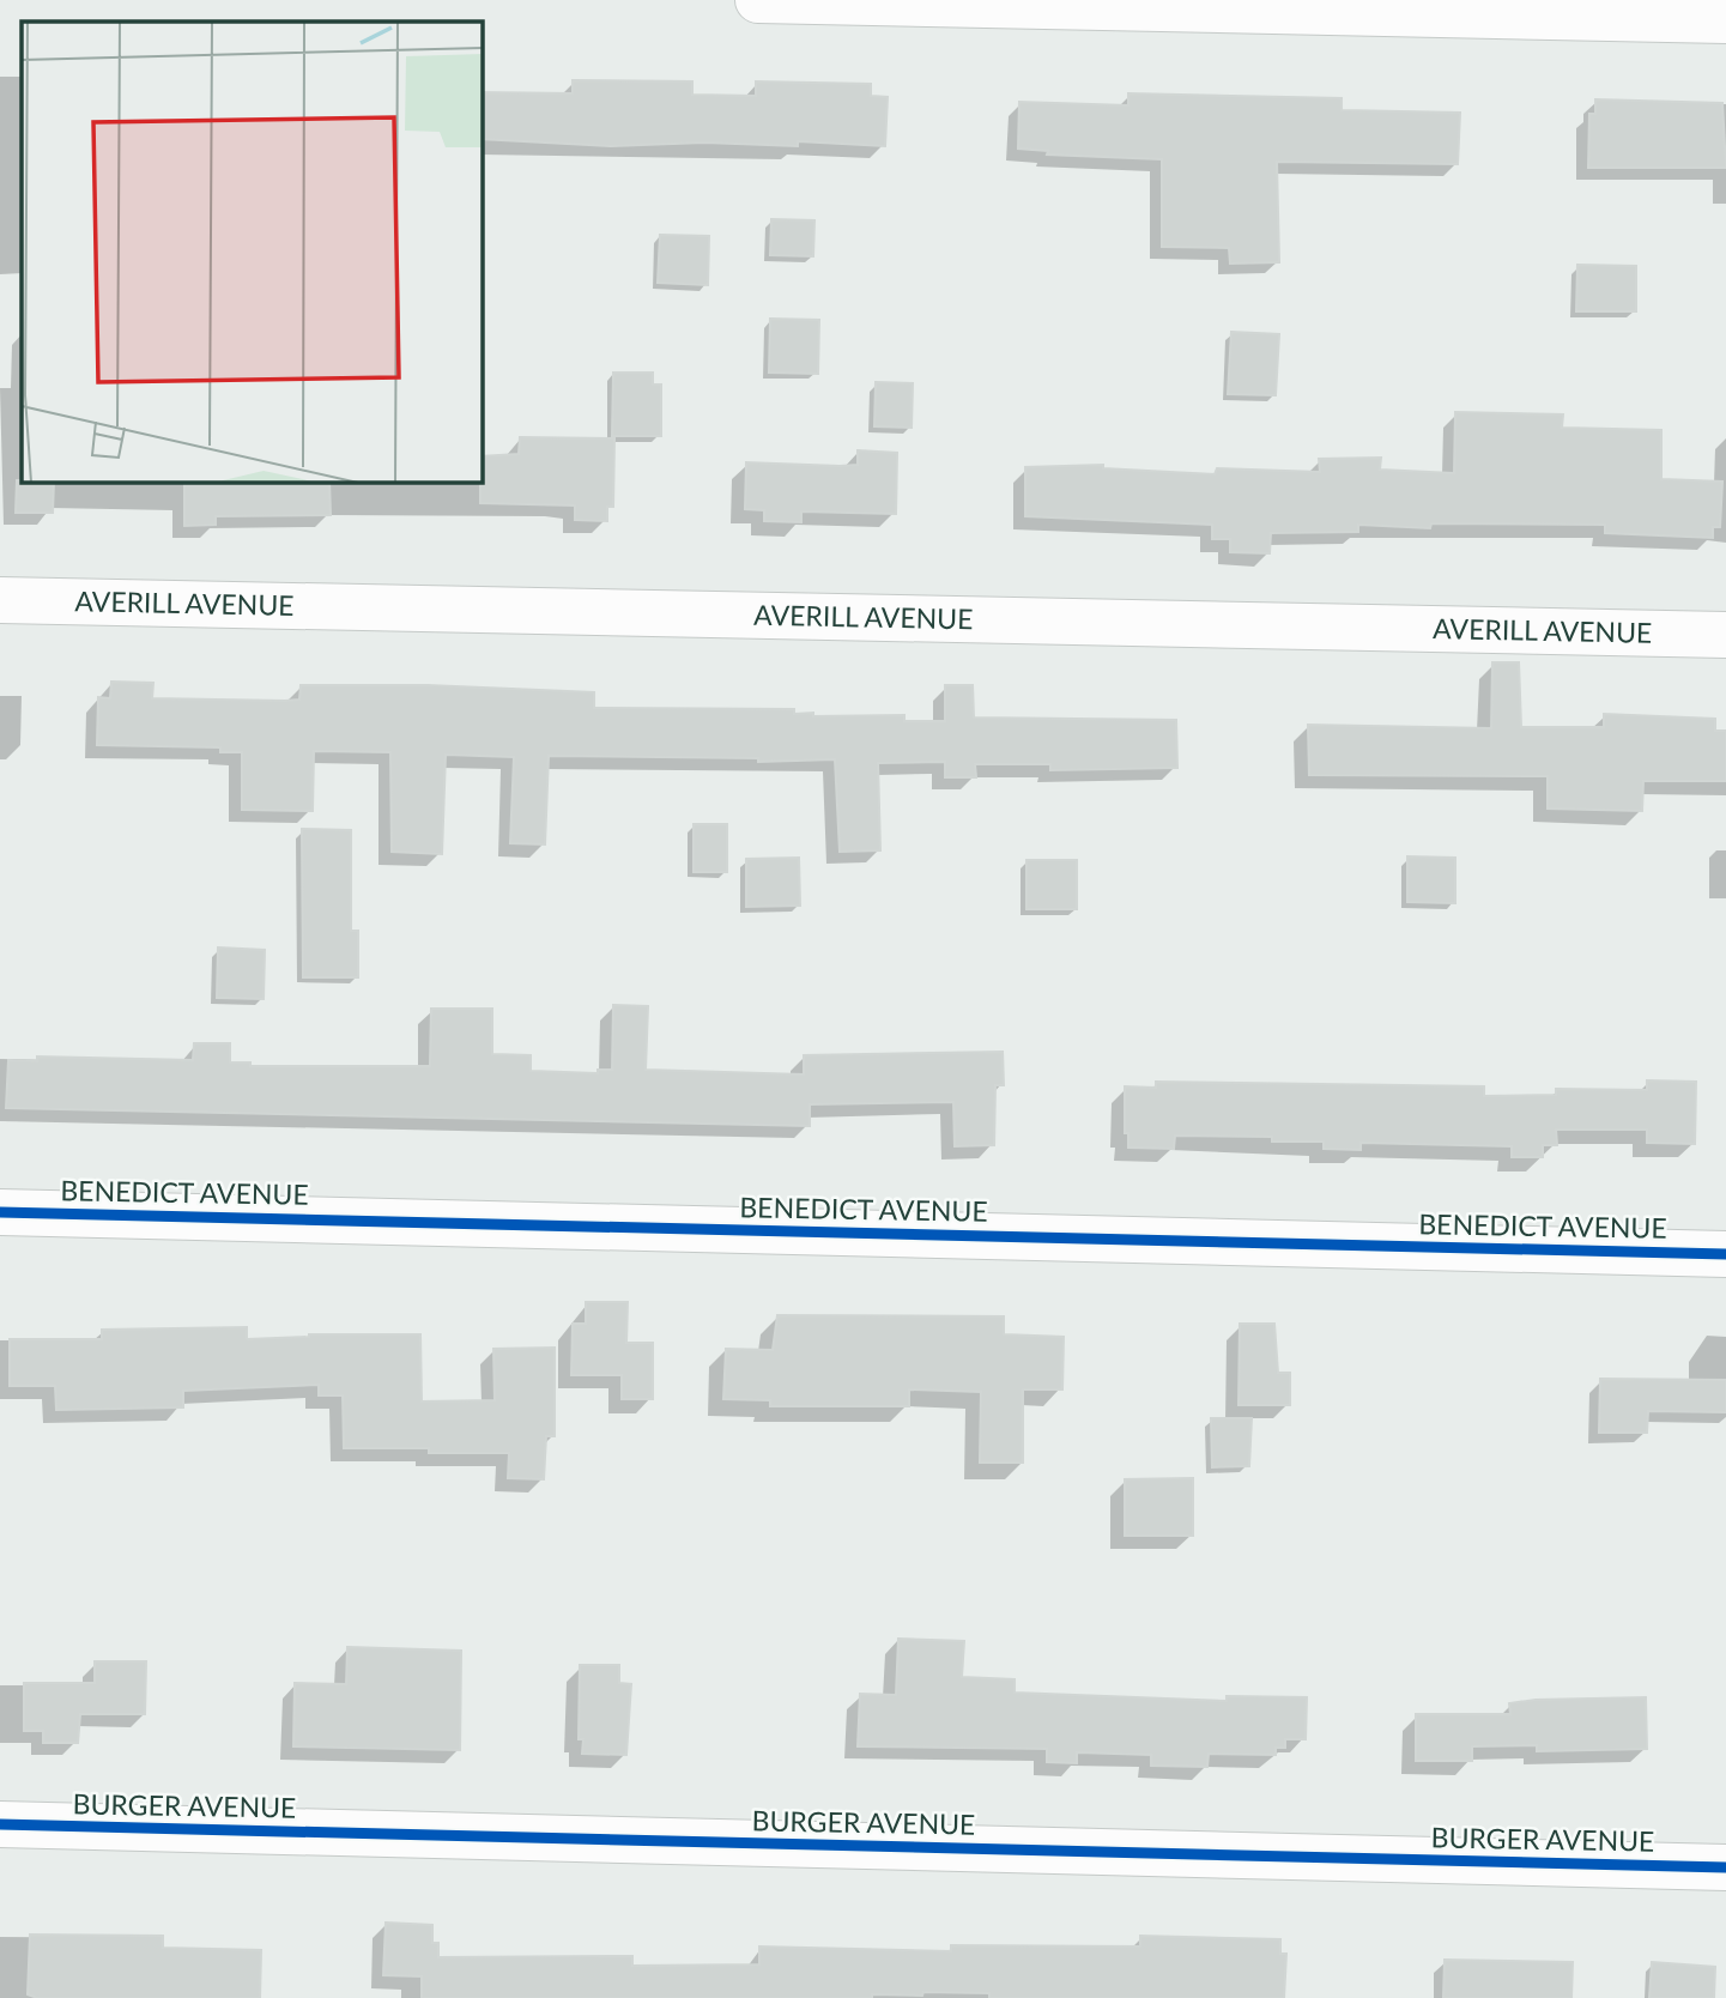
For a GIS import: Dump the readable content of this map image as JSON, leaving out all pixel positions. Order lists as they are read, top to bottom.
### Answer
{
  "streets": {
    "street": ["AVERILL AVENUE", "BENEDICT AVENUE", "BURGER AVENUE"]
  }
}
